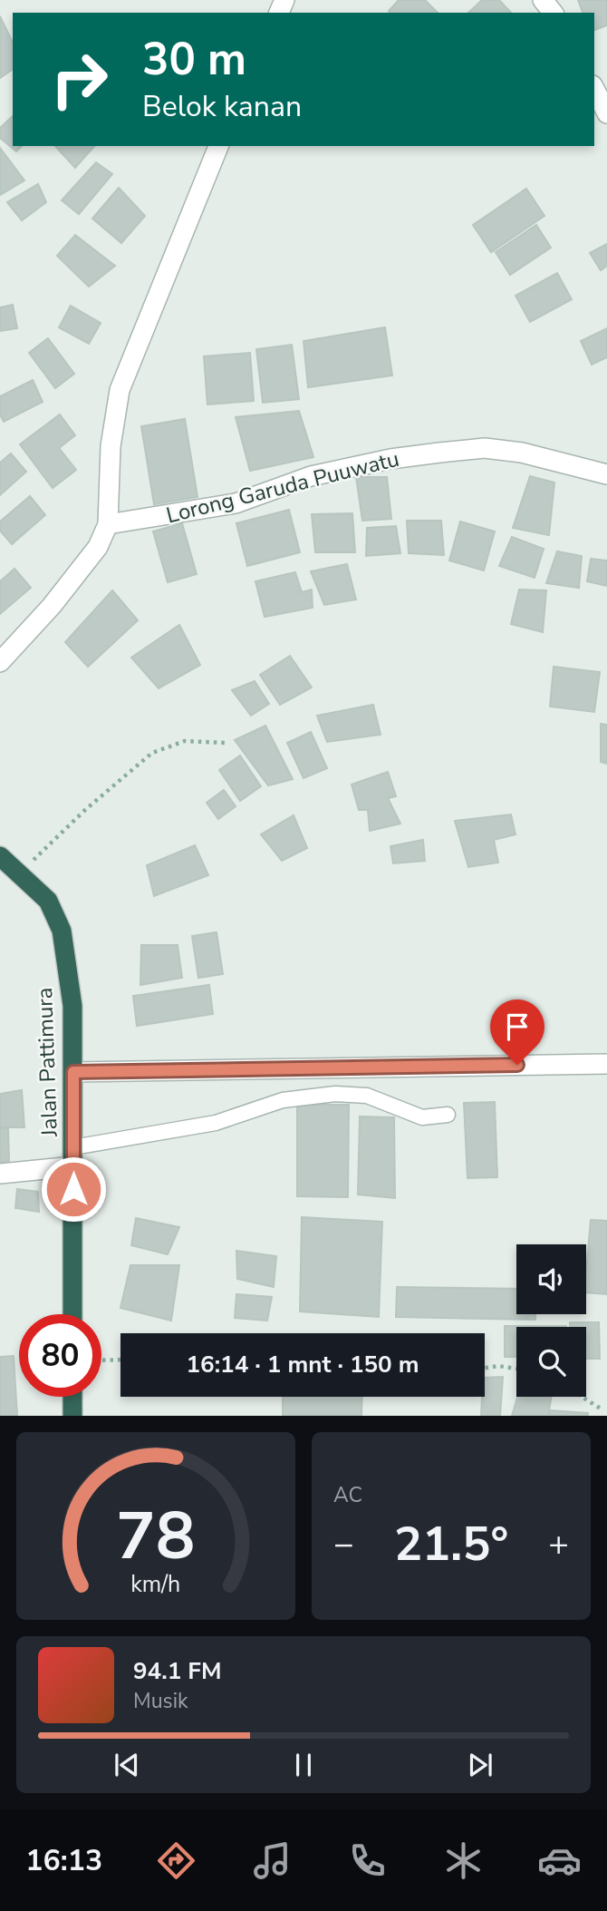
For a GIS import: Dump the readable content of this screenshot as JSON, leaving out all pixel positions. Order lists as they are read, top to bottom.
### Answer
{
  "streets": {
    "highway": ["Jalan Pattimura"],
    "street": ["Lorong Garuda Puuwatu"]
  },
  "page": {
    "turn": ["30 m", "Belok kanan"],
    "limit": "80",
    "trip": "16:14 · 1 mnt · 150 m",
    "tile": "AC",
    "heat": ["−", "21.5°", "+"],
    "song": ["94.1 FM", "Musik"],
    "tabs": "16:13",
    "gauge": ["78", "km/h"]
  }
}
